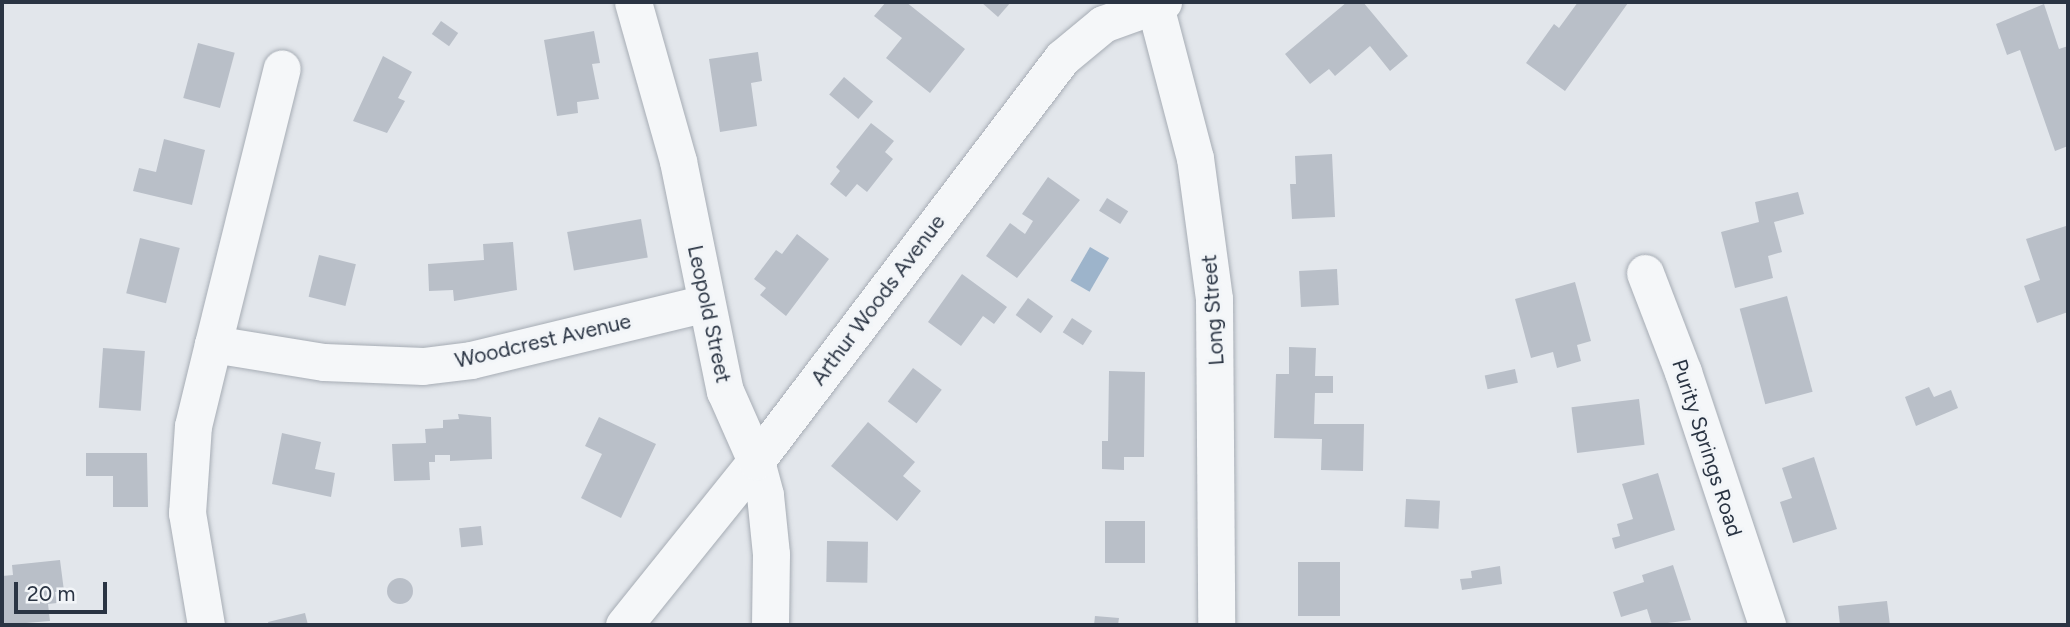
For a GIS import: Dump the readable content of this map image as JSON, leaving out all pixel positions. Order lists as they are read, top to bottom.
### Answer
{
  "streets": {
    "street": [
      "Arthur Woods Avenue",
      "Long Street",
      "Leopold Street",
      "Woodcrest Avenue",
      "Purity Springs Road"
    ]
  },
  "crossings": [
    ["Arthur Woods Avenue", "Long Street"],
    ["Arthur Woods Avenue", "Leopold Street"],
    ["Leopold Street", "Woodcrest Avenue"]
  ],
  "scale_bar": "20 m"
}
